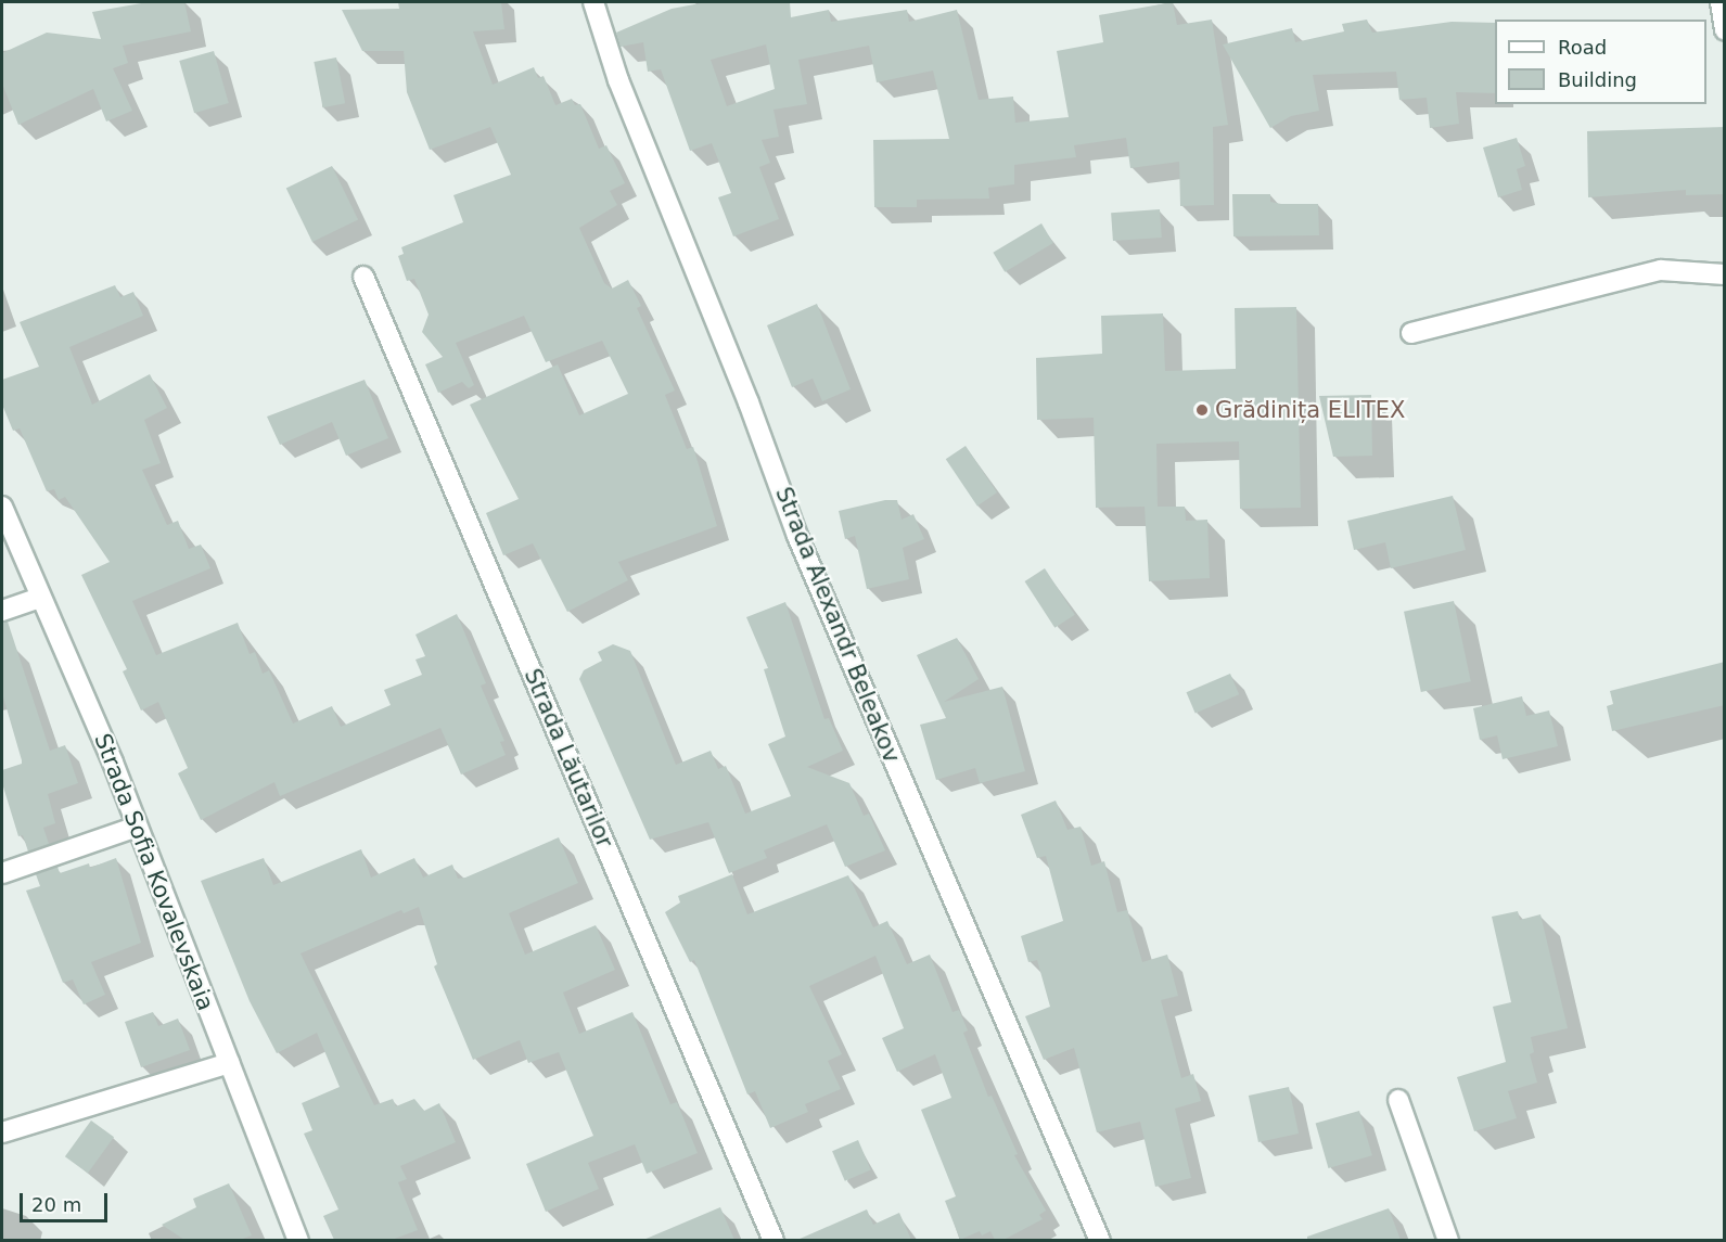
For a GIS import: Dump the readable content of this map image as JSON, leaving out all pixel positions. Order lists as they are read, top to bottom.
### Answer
{
  "streets": {
    "street": ["Strada Alexandr Beleakov", "Strada Lăutarilor", "Strada Sofia Kovalevskaia"]
  },
  "places": ["Grădinița ELITEX"],
  "legend": ["Road", "Building"],
  "scale_bar": "20 m"
}
